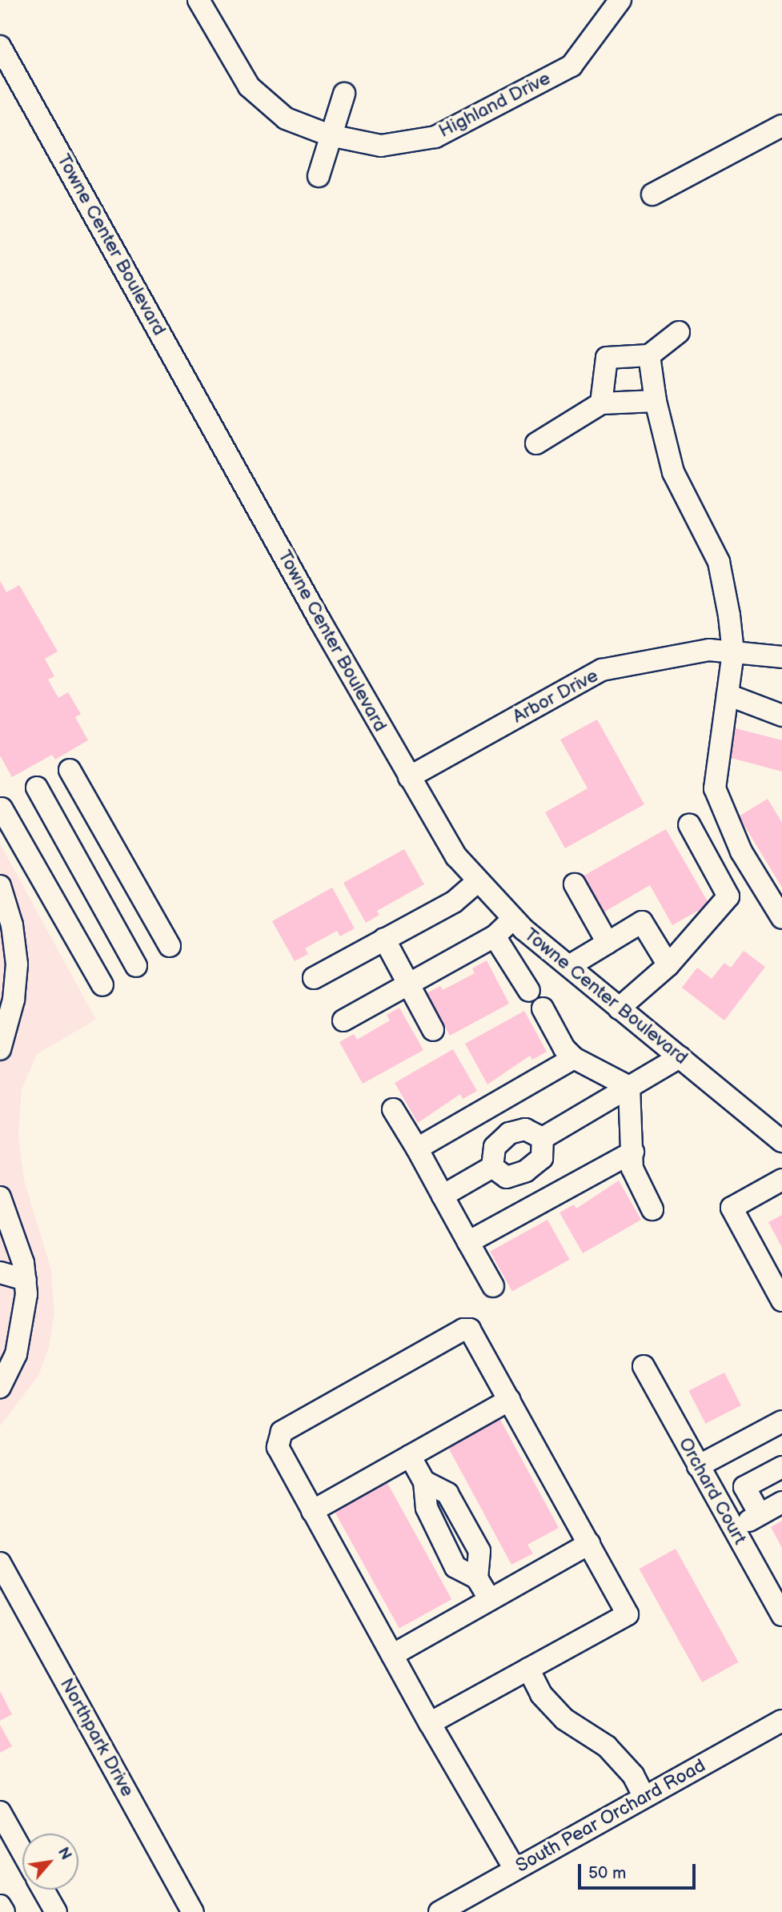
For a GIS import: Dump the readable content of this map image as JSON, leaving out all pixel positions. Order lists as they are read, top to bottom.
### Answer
{
  "streets": {
    "street": [
      "Highland Drive",
      "Towne Center Boulevard",
      "Arbor Drive",
      "Orchard Court",
      "Northpark Drive",
      "South Pear Orchard Road"
    ]
  },
  "crossings": [
    ["Towne Center Boulevard", "Arbor Drive"]
  ],
  "scale_bar": "50 m",
  "north": "top right"
}
